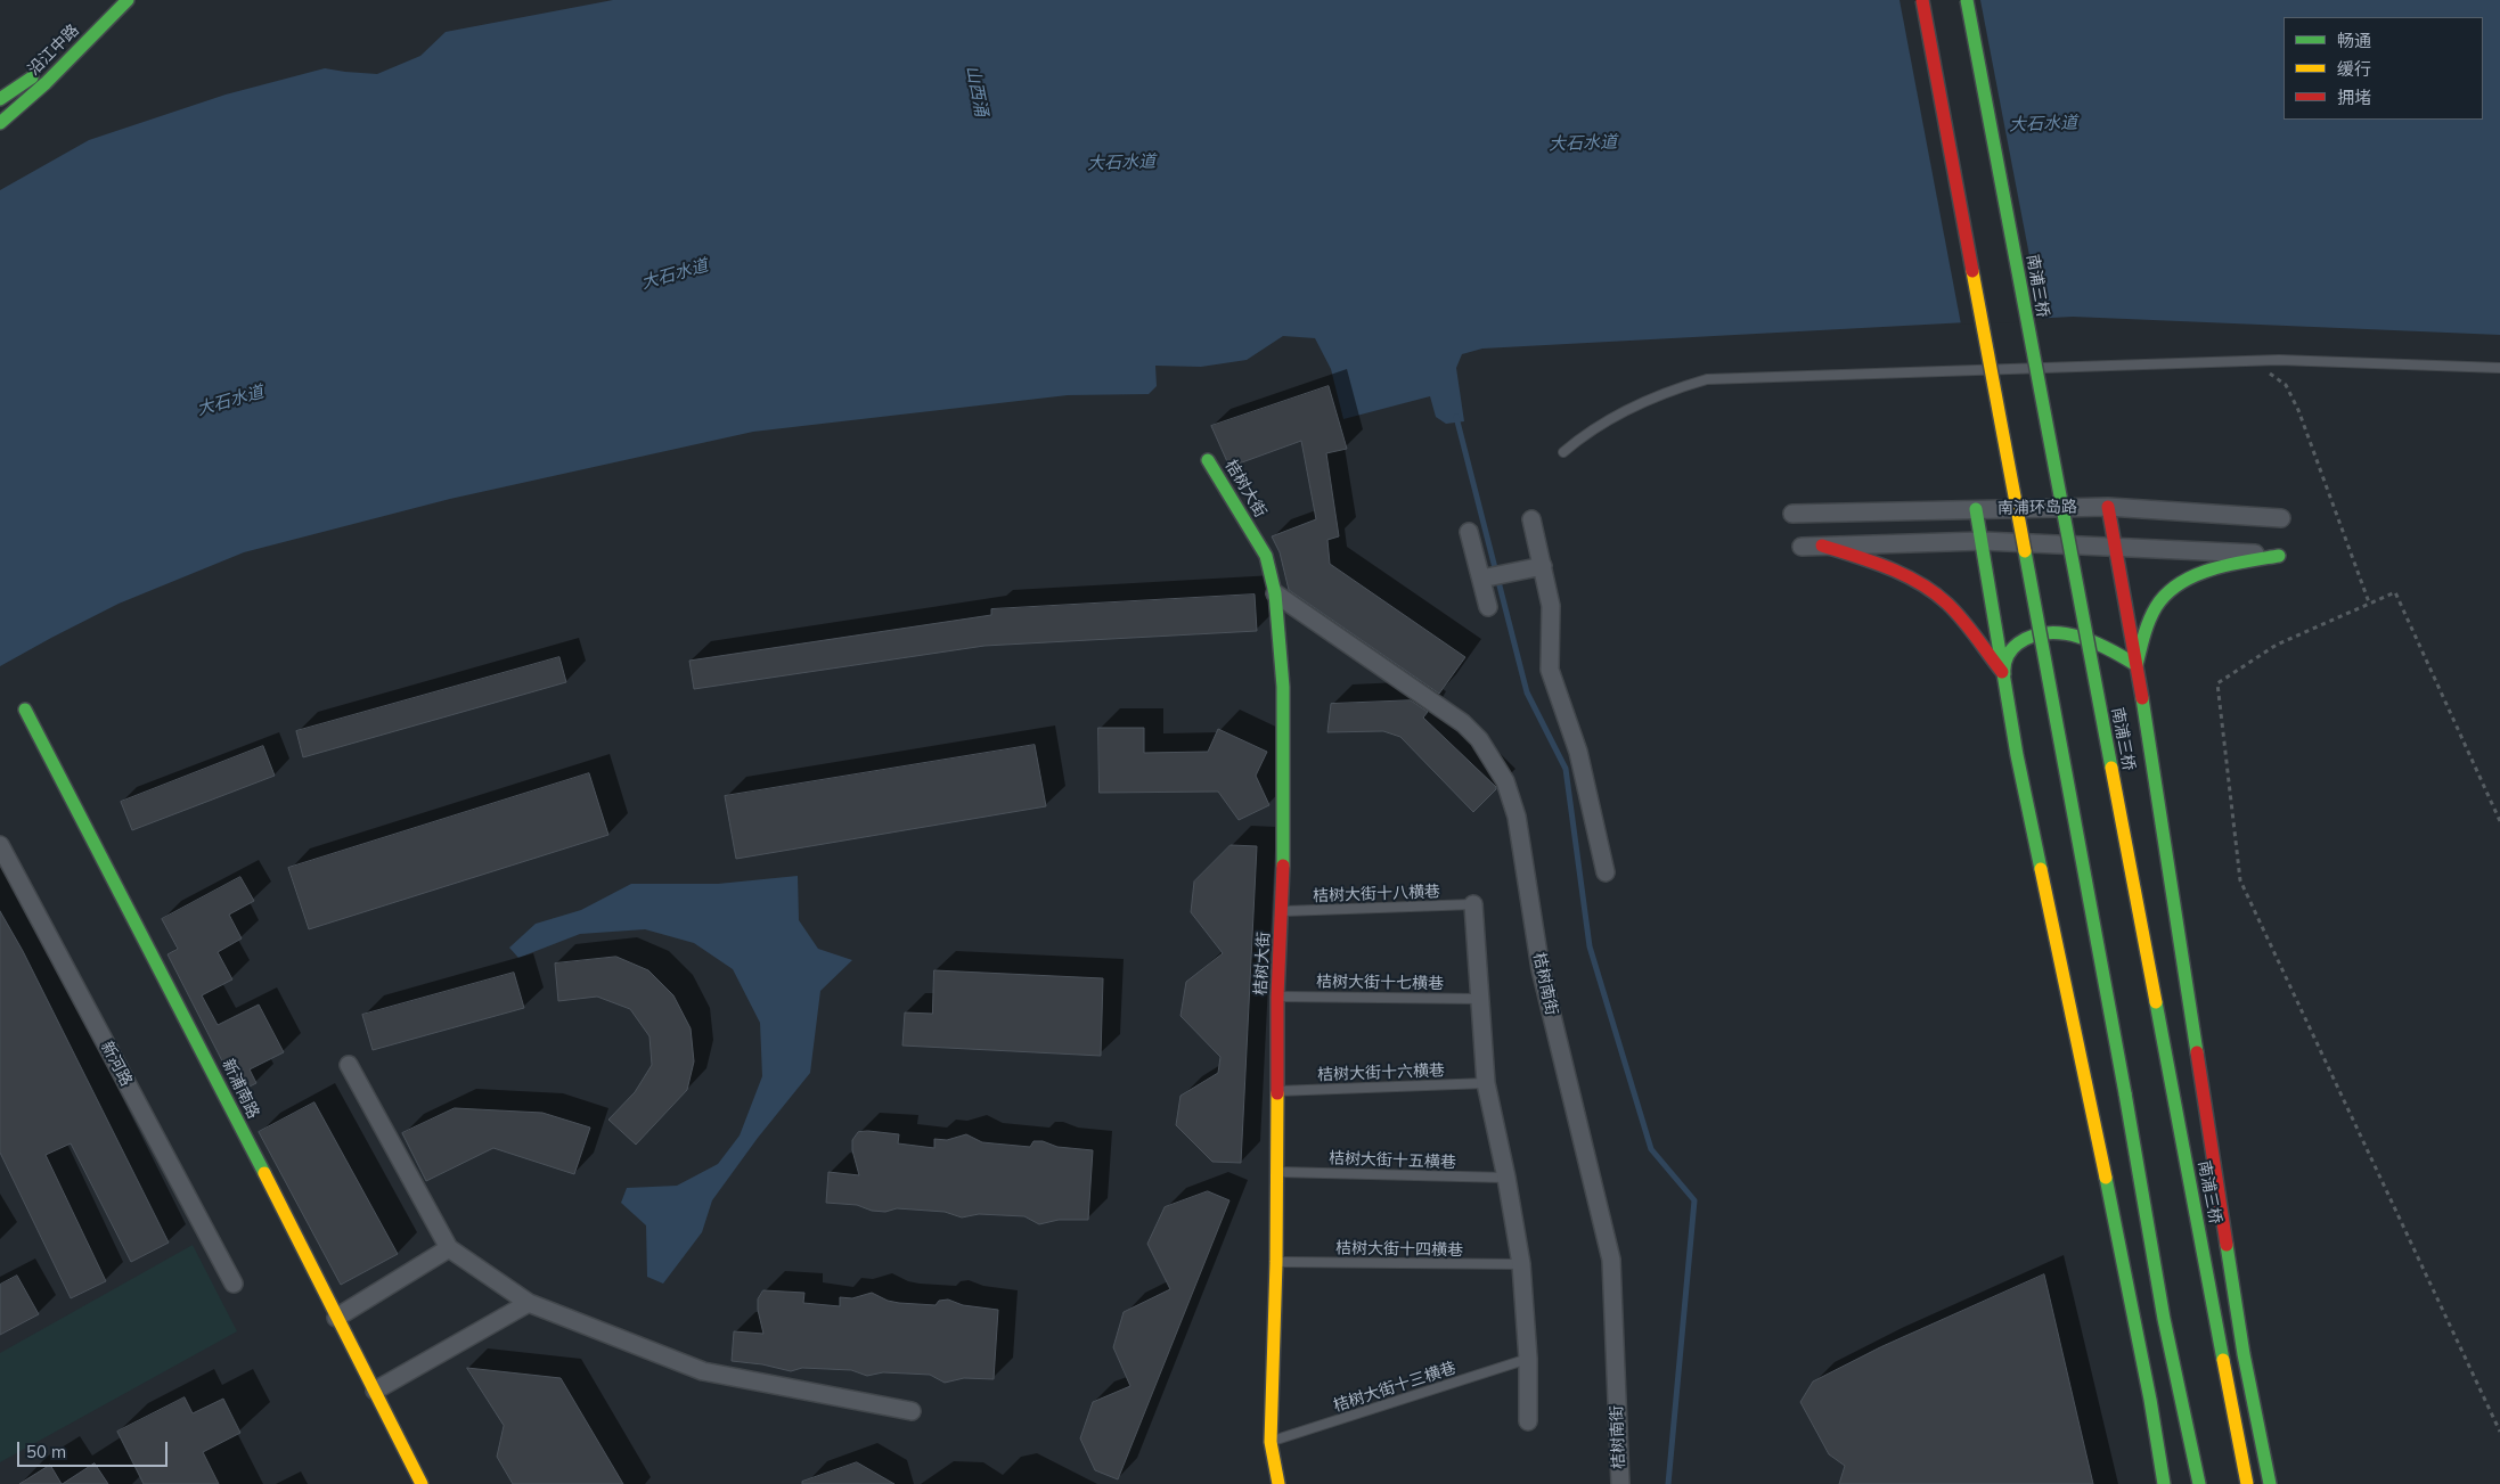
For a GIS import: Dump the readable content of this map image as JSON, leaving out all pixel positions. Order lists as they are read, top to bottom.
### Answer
{
  "streets": {
    "main road": [
      "沿江中路",
      "南浦三桥",
      "桔树大街",
      "新浦南路"
    ],
    "street": ["南浦环岛路", "桔树南街", "新河路"],
    "lane": [
      "桔树大街十八横巷",
      "桔树大街十七横巷",
      "桔树大街十六横巷",
      "桔树大街十五横巷",
      "桔树大街十四横巷",
      "桔树大街十三横巷"
    ]
  },
  "crossings": [
    ["桔树大街", "桔树大街十八横巷"],
    ["桔树大街", "桔树大街十七横巷"],
    ["桔树大街", "桔树南街"],
    ["桔树大街", "桔树大街十六横巷"],
    ["桔树大街", "桔树大街十五横巷"],
    ["桔树大街", "桔树大街十四横巷"],
    ["桔树大街", "桔树大街十三横巷"]
  ],
  "water": ["山西涌", "大石水道"],
  "legend": ["畅通", "缓行", "拥堵"],
  "scale_bar": "50 m"
}
